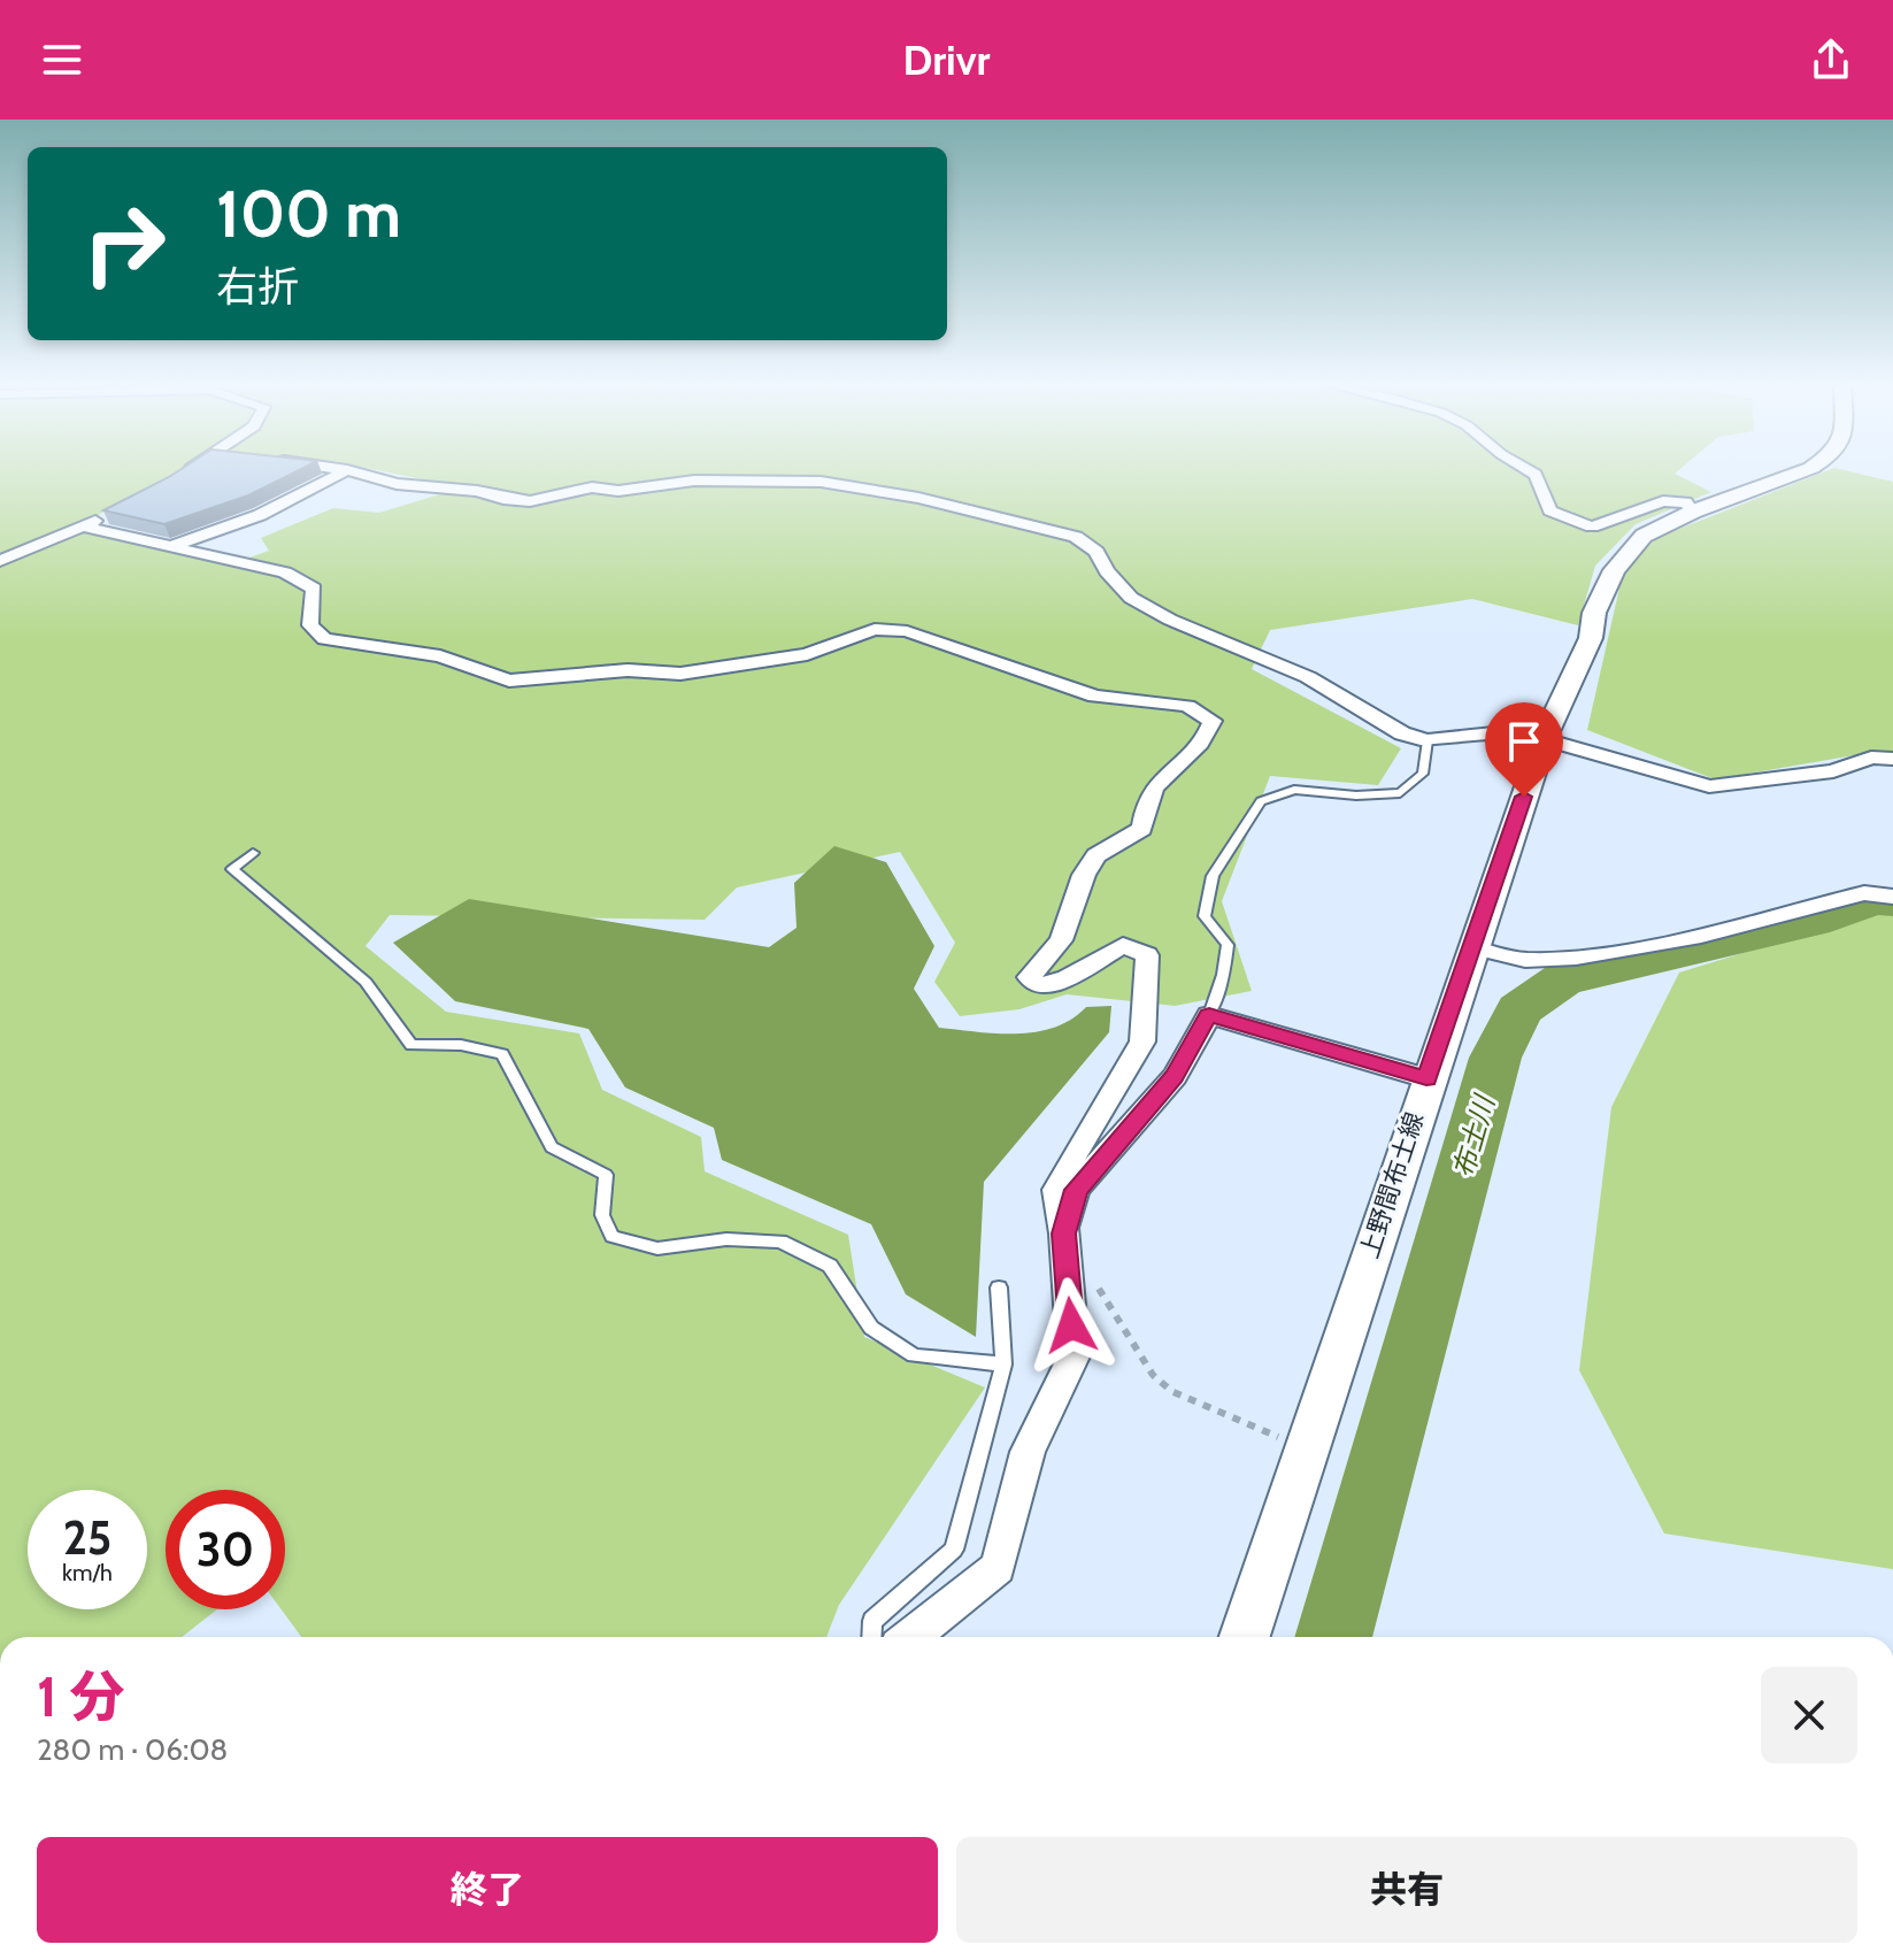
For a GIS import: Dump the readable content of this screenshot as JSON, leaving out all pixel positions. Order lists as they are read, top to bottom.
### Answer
{
  "streets": {
    "main road": ["上野間布土線"]
  },
  "water": ["布土川"],
  "page": {
    "header": "Drivr",
    "turn": ["100 m", "右折"],
    "speed": "25 km/h",
    "limit": "30",
    "heading": ["1 分", "280 m · 06:08"],
    "buttons": ["終了", "共有"]
  }
}
